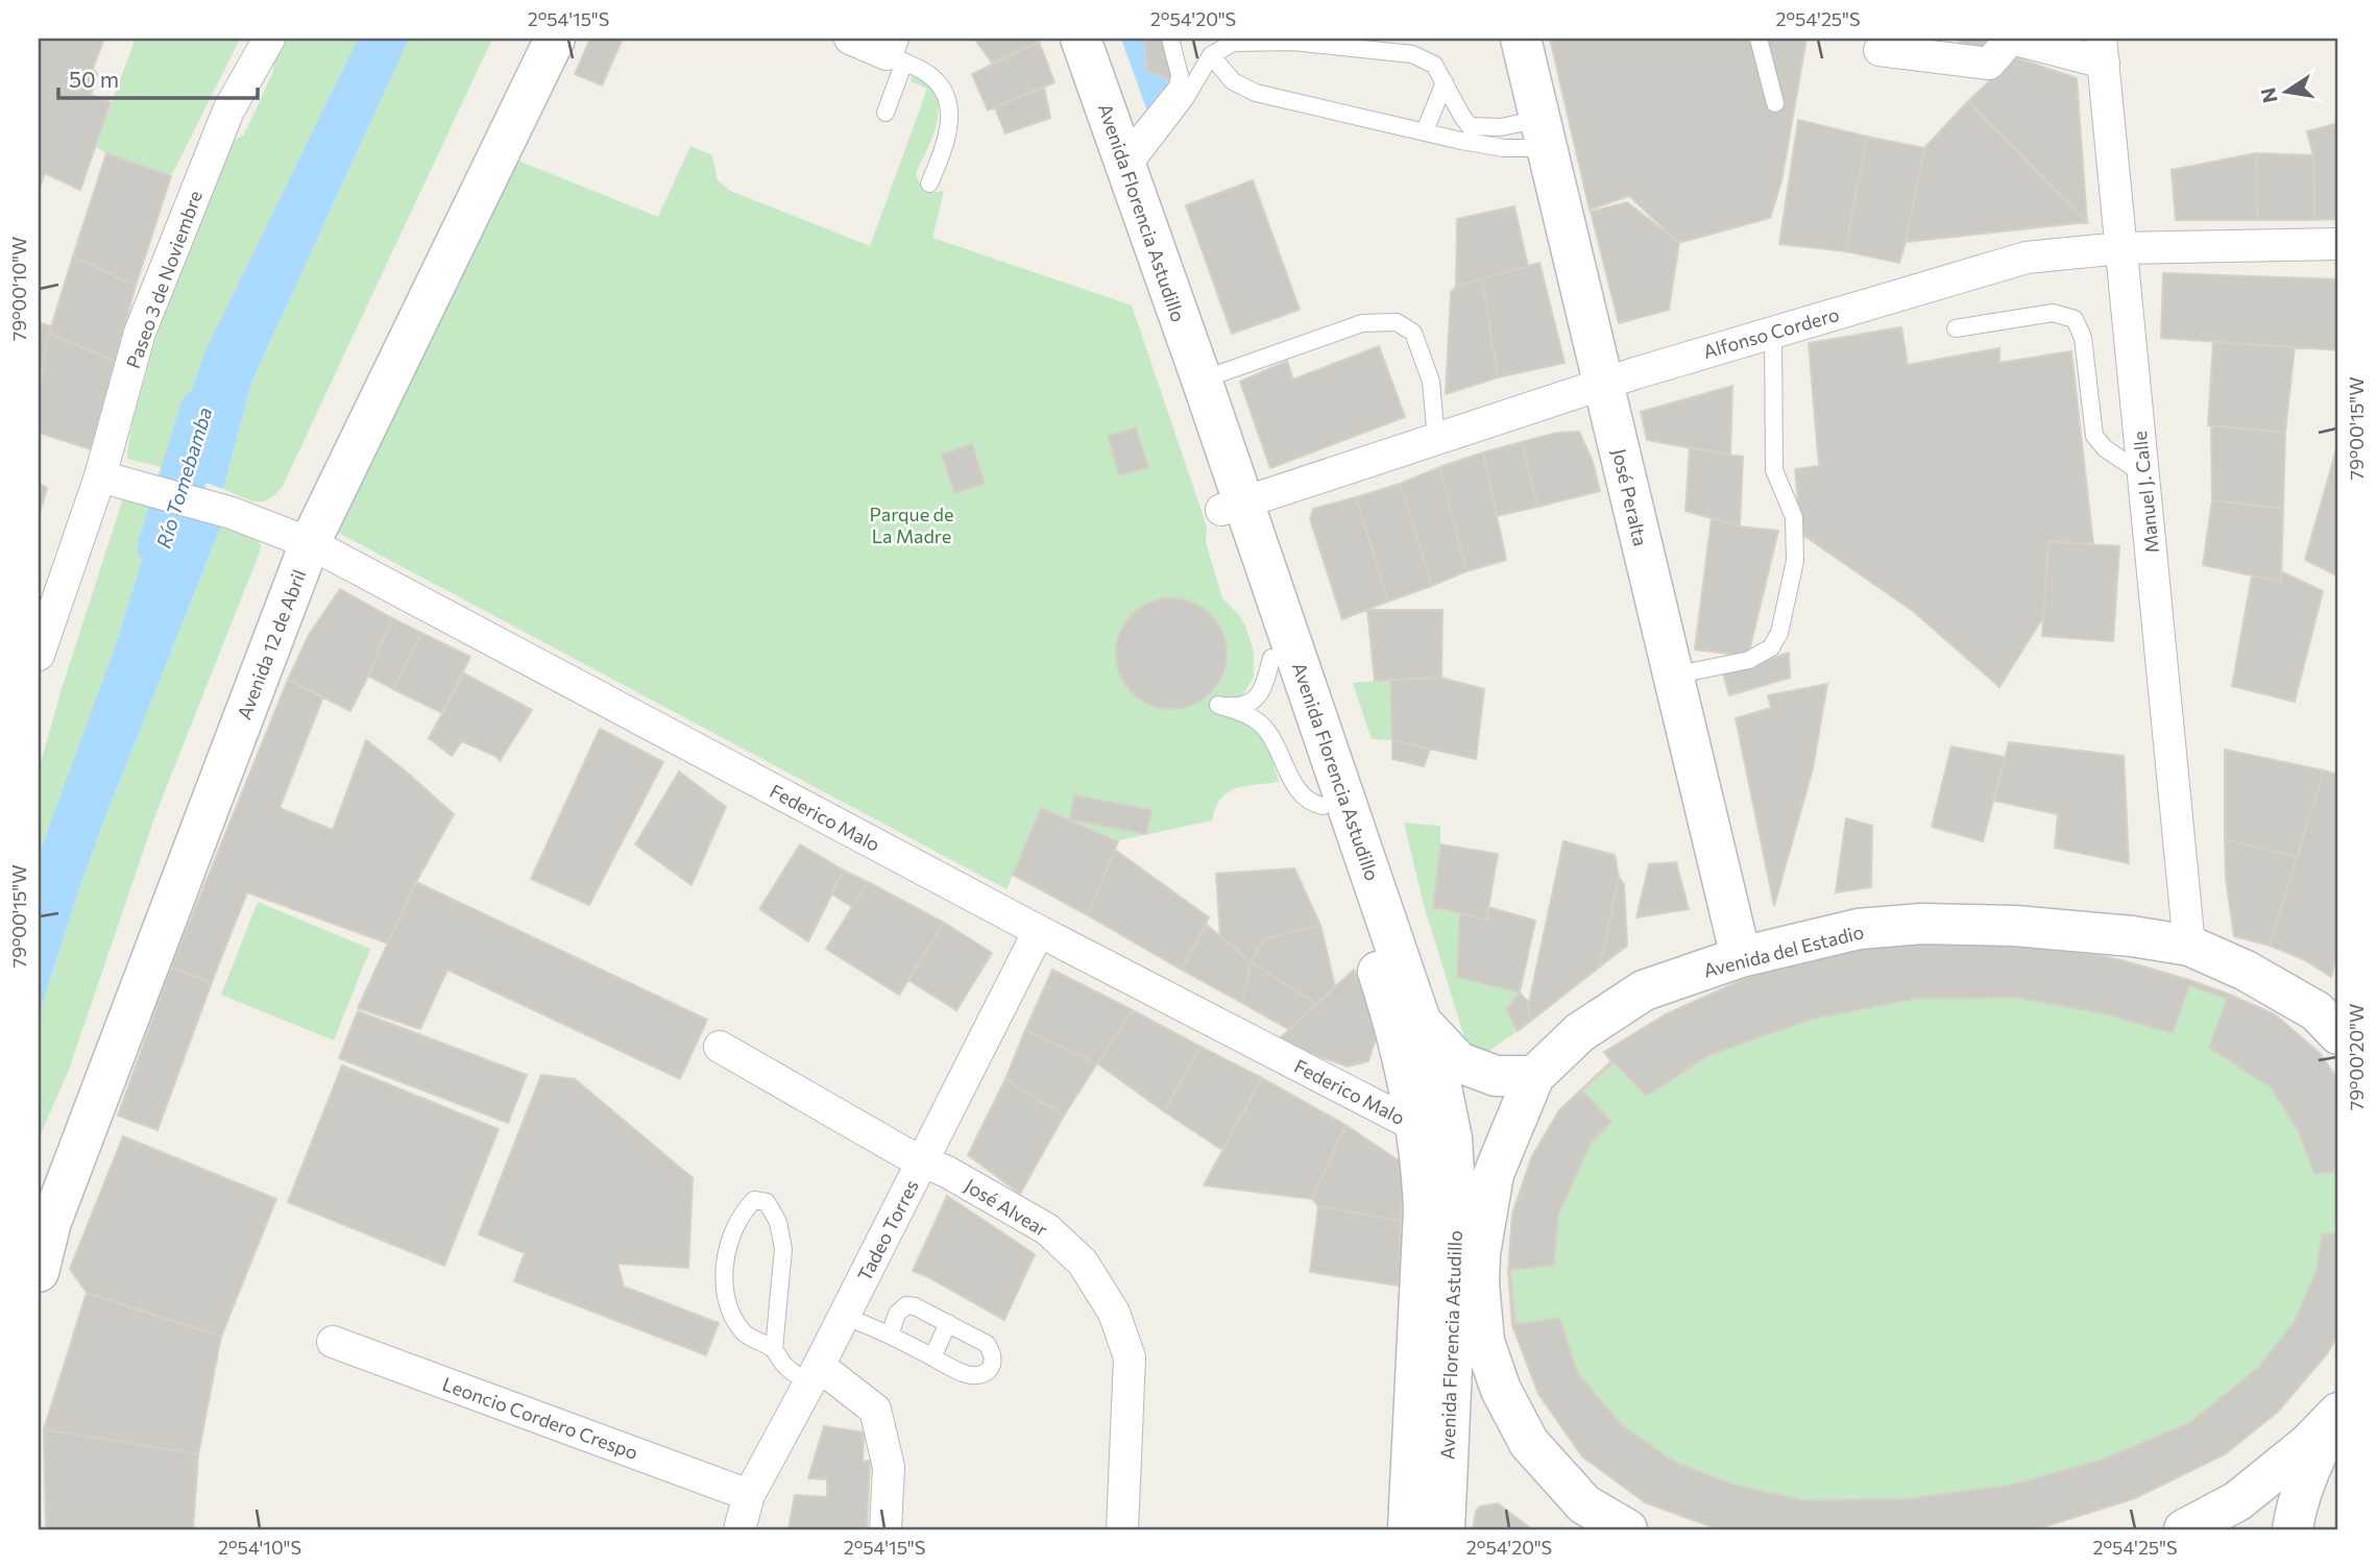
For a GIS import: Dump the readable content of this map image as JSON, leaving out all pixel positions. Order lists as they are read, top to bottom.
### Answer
{
  "streets": {
    "main road": [
      "Avenida Florencia Astudillo",
      "José Peralta",
      "Avenida 12 de Abril",
      "Avenida del Estadio"
    ],
    "street": [
      "Paseo 3 de Noviembre",
      "Alfonso Cordero",
      "Manuel J. Calle",
      "Federico Malo",
      "José Alvear",
      "Tadeo Torres",
      "Leoncio Cordero Crespo"
    ]
  },
  "crossings": [
    ["Avenida Florencia Astudillo", "Alfonso Cordero"],
    ["Avenida Florencia Astudillo", "Federico Malo"],
    ["Avenida Florencia Astudillo", "Avenida del Estadio"],
    ["Paseo 3 de Noviembre", "Federico Malo"],
    ["Alfonso Cordero", "Manuel J. Calle"],
    ["Alfonso Cordero", "José Peralta"],
    ["Manuel J. Calle", "Avenida del Estadio"],
    ["José Peralta", "Avenida del Estadio"],
    ["Avenida 12 de Abril", "Federico Malo"],
    ["Federico Malo", "Tadeo Torres"],
    ["José Alvear", "Tadeo Torres"],
    ["Tadeo Torres", "Leoncio Cordero Crespo"]
  ],
  "water": ["Río Tomebamba"],
  "parks": ["Parque de La Madre"],
  "scale_bar": "50 m",
  "north": "left",
  "coordinates": [
    "2°54'15\"S",
    "2°54'20\"S",
    "2°54'25\"S",
    "79°00'10\"W",
    "79°00'15\"W",
    "79°00'20\"W",
    "2°54'10\"S"
  ]
}
